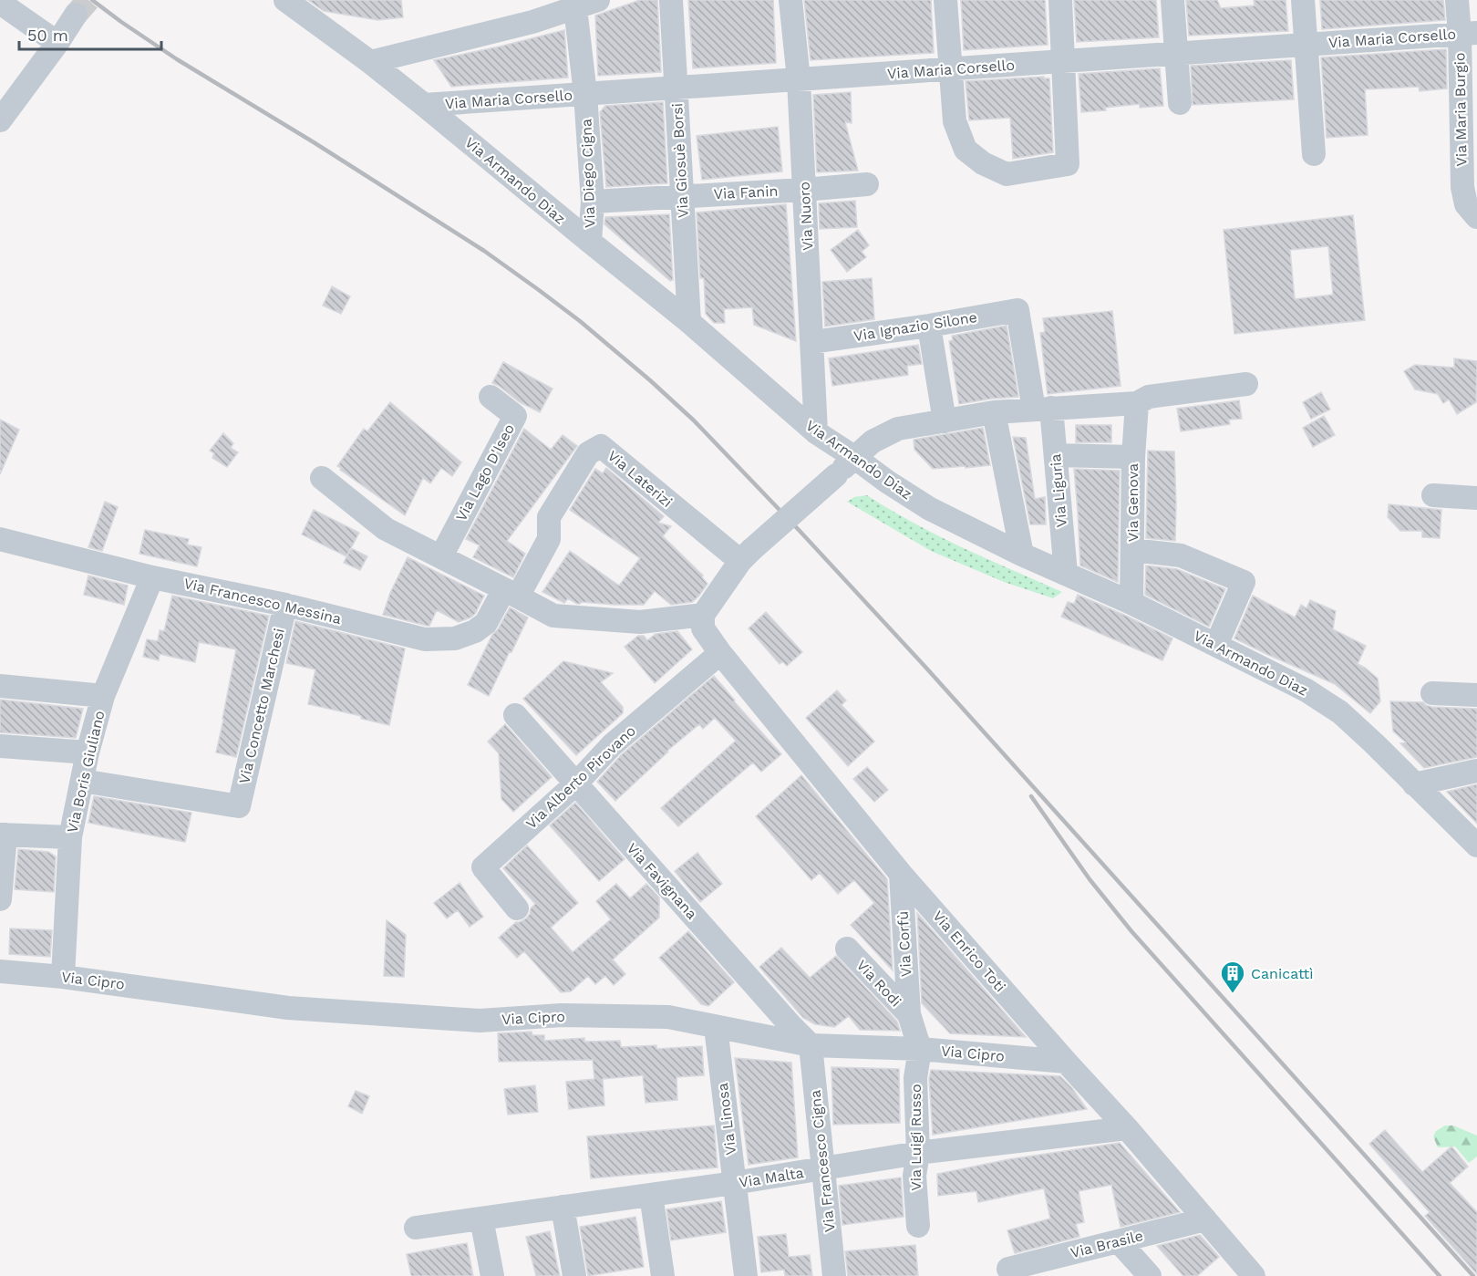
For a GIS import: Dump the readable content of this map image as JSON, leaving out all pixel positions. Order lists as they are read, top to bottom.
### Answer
{
  "streets": {
    "street": [
      "Via Maria Corsello",
      "Via Maria Burgio",
      "Via Giosuè Borsi",
      "Via Diego Cigna",
      "Via Armando Diaz",
      "Via Fanin",
      "Via Nuoro",
      "Via Ignazio Silone",
      "Via Lago D'Iseo",
      "Via Laterizi",
      "Via Liguria",
      "Via Genova",
      "Via Francesco Messina",
      "Via Concetto Marchesi",
      "Via Boris Giuliano",
      "Via Alberto Pirovano",
      "Via Favignana",
      "Via Corfù",
      "Via Enrico Toti",
      "Via Cipro",
      "Via Rodi",
      "Via Linosa",
      "Via Luigi Russo",
      "Via Francesco Cigna",
      "Via Malta",
      "Via Brasile"
    ]
  },
  "crossings": [
    ["Via Maria Corsello", "Via Maria Burgio"],
    ["Via Maria Corsello", "Via Giosuè Borsi"],
    ["Via Maria Corsello", "Via Diego Cigna"],
    ["Via Maria Corsello", "Via Armando Diaz"],
    ["Via Maria Corsello", "Via Nuoro"],
    ["Via Giosuè Borsi", "Via Armando Diaz"],
    ["Via Giosuè Borsi", "Via Fanin"],
    ["Via Diego Cigna", "Via Armando Diaz"],
    ["Via Diego Cigna", "Via Fanin"],
    ["Via Armando Diaz", "Via Nuoro"],
    ["Via Armando Diaz", "Via Liguria"],
    ["Via Armando Diaz", "Via Genova"],
    ["Via Fanin", "Via Nuoro"],
    ["Via Nuoro", "Via Ignazio Silone"],
    ["Via Ignazio Silone", "Via Liguria"],
    ["Via Laterizi", "Via Francesco Messina"],
    ["Via Francesco Messina", "Via Concetto Marchesi"],
    ["Via Francesco Messina", "Via Boris Giuliano"],
    ["Via Concetto Marchesi", "Via Boris Giuliano"],
    ["Via Boris Giuliano", "Via Cipro"],
    ["Via Alberto Pirovano", "Via Favignana"],
    ["Via Alberto Pirovano", "Via Enrico Toti"],
    ["Via Favignana", "Via Cipro"],
    ["Via Favignana", "Via Francesco Cigna"],
    ["Via Corfù", "Via Enrico Toti"],
    ["Via Corfù", "Via Rodi"],
    ["Via Enrico Toti", "Via Cipro"],
    ["Via Enrico Toti", "Via Malta"],
    ["Via Enrico Toti", "Via Brasile"],
    ["Via Cipro", "Via Rodi"],
    ["Via Cipro", "Via Linosa"],
    ["Via Cipro", "Via Luigi Russo"],
    ["Via Cipro", "Via Francesco Cigna"],
    ["Via Rodi", "Via Luigi Russo"],
    ["Via Linosa", "Via Malta"],
    ["Via Luigi Russo", "Via Malta"],
    ["Via Francesco Cigna", "Via Malta"]
  ],
  "places": {
    "building": ["Canicattì"]
  },
  "scale_bar": "50 m"
}
